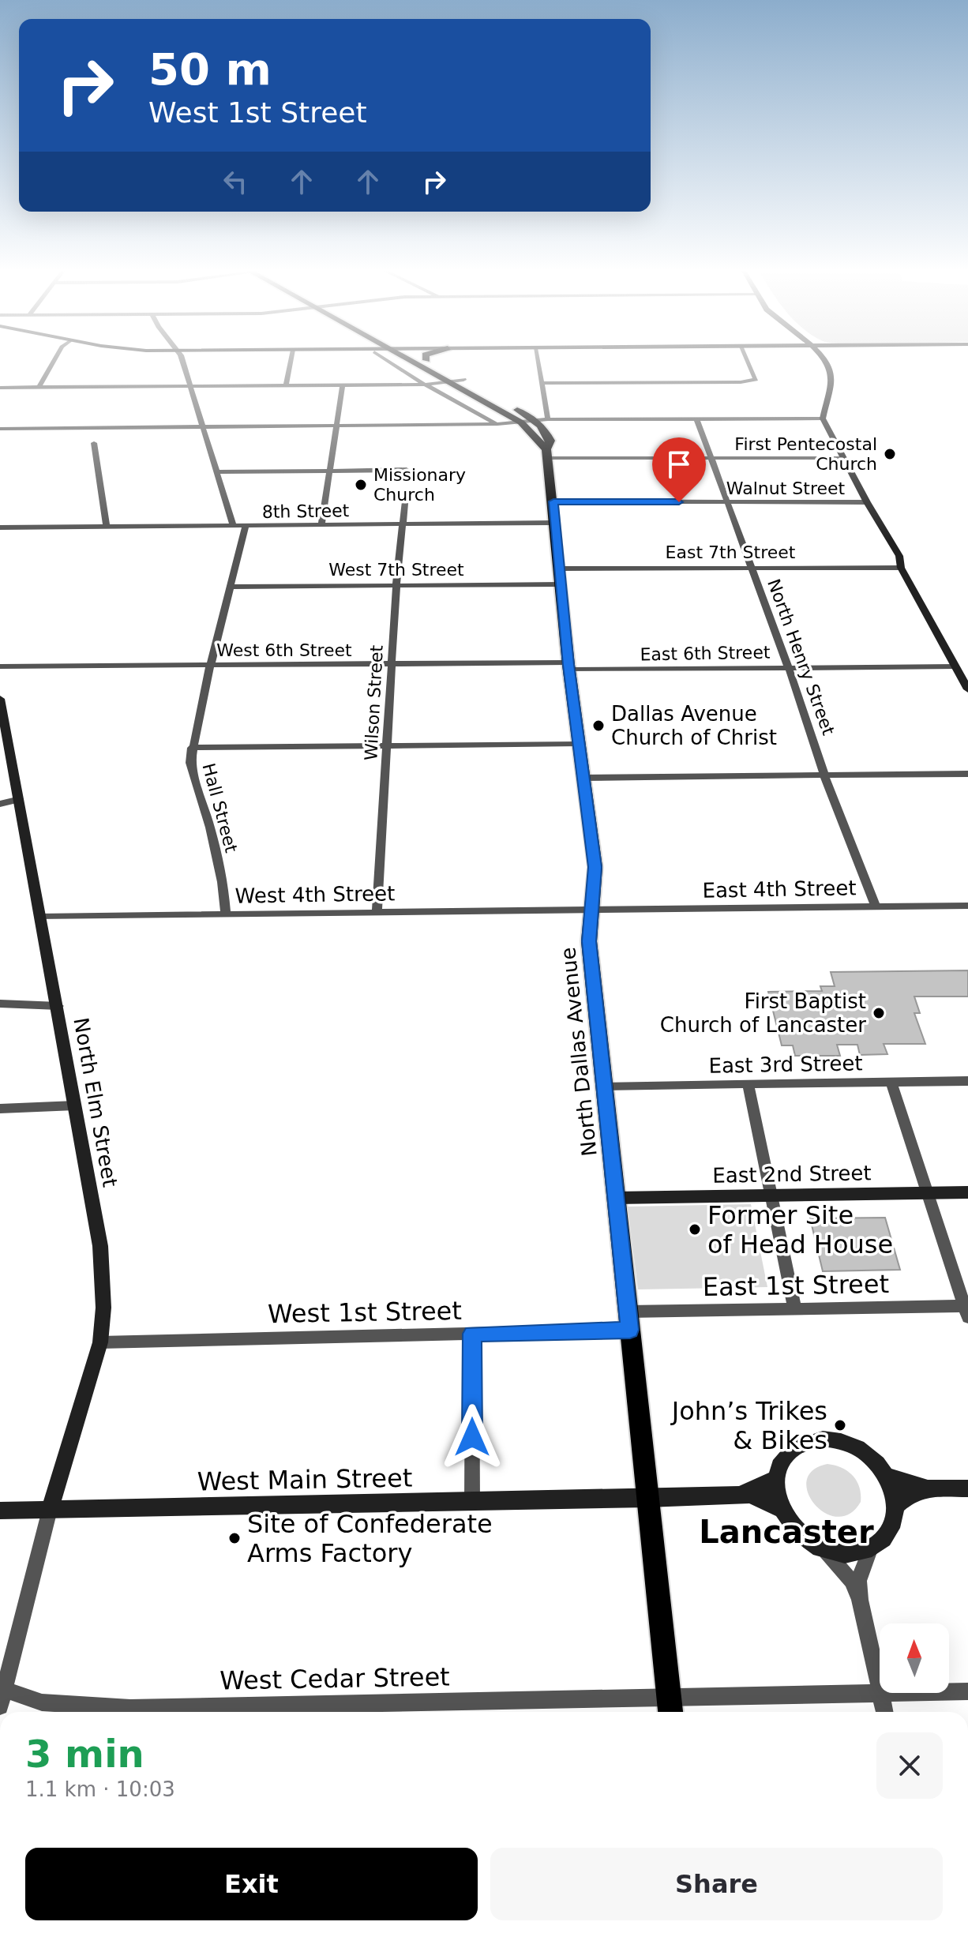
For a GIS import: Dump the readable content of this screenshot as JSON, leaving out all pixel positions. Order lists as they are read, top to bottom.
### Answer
{
  "streets": {
    "main road": ["North Dallas Avenue"],
    "street": [
      "Walnut Street",
      "8th Street",
      "East 7th Street",
      "West 7th Street",
      "West 6th Street",
      "East 6th Street",
      "North Henry Street",
      "Wilson Street",
      "Hall Street",
      "East 4th Street",
      "West 4th Street",
      "East 3rd Street",
      "North Elm Street",
      "East 2nd Street",
      "East 1st Street",
      "West 1st Street",
      "West Main Street",
      "West Cedar Street"
    ]
  },
  "crossings": [
    ["Walnut Street", "North Henry Street"],
    ["Walnut Street", "North Dallas Avenue"],
    ["8th Street", "Wilson Street"],
    ["8th Street", "Hall Street"],
    ["8th Street", "North Dallas Avenue"],
    ["East 7th Street", "West 7th Street"],
    ["East 7th Street", "North Henry Street"],
    ["East 7th Street", "North Dallas Avenue"],
    ["West 7th Street", "Wilson Street"],
    ["West 7th Street", "Hall Street"],
    ["West 7th Street", "North Dallas Avenue"],
    ["West 6th Street", "East 6th Street"],
    ["West 6th Street", "Wilson Street"],
    ["West 6th Street", "Hall Street"],
    ["West 6th Street", "North Dallas Avenue"],
    ["East 6th Street", "North Henry Street"],
    ["East 6th Street", "North Dallas Avenue"],
    ["North Henry Street", "East 4th Street"],
    ["Wilson Street", "West 4th Street"],
    ["Hall Street", "West 4th Street"],
    ["East 4th Street", "West 4th Street"],
    ["East 4th Street", "North Dallas Avenue"],
    ["West 4th Street", "North Dallas Avenue"],
    ["West 4th Street", "North Elm Street"],
    ["North Dallas Avenue", "East 3rd Street"],
    ["North Dallas Avenue", "East 2nd Street"],
    ["North Dallas Avenue", "East 1st Street"],
    ["North Dallas Avenue", "West 1st Street"],
    ["North Dallas Avenue", "West Main Street"],
    ["North Dallas Avenue", "West Cedar Street"],
    ["North Elm Street", "West 1st Street"],
    ["North Elm Street", "West Main Street"]
  ],
  "districts": ["Lancaster"],
  "places": [
    "First Pentecostal Church",
    "Missionary Church",
    "Dallas Avenue Church of Christ",
    "First Baptist Church of Lancaster",
    "Former Site of Head House",
    "John’s Trikes & Bikes",
    "Site of Confederate Arms Factory"
  ],
  "north": "top",
  "page": {
    "turn": ["50 m", "West 1st Street"],
    "heading": ["3 min", "1.1 km · 10:03"],
    "buttons": ["Exit", "Share"]
  }
}
